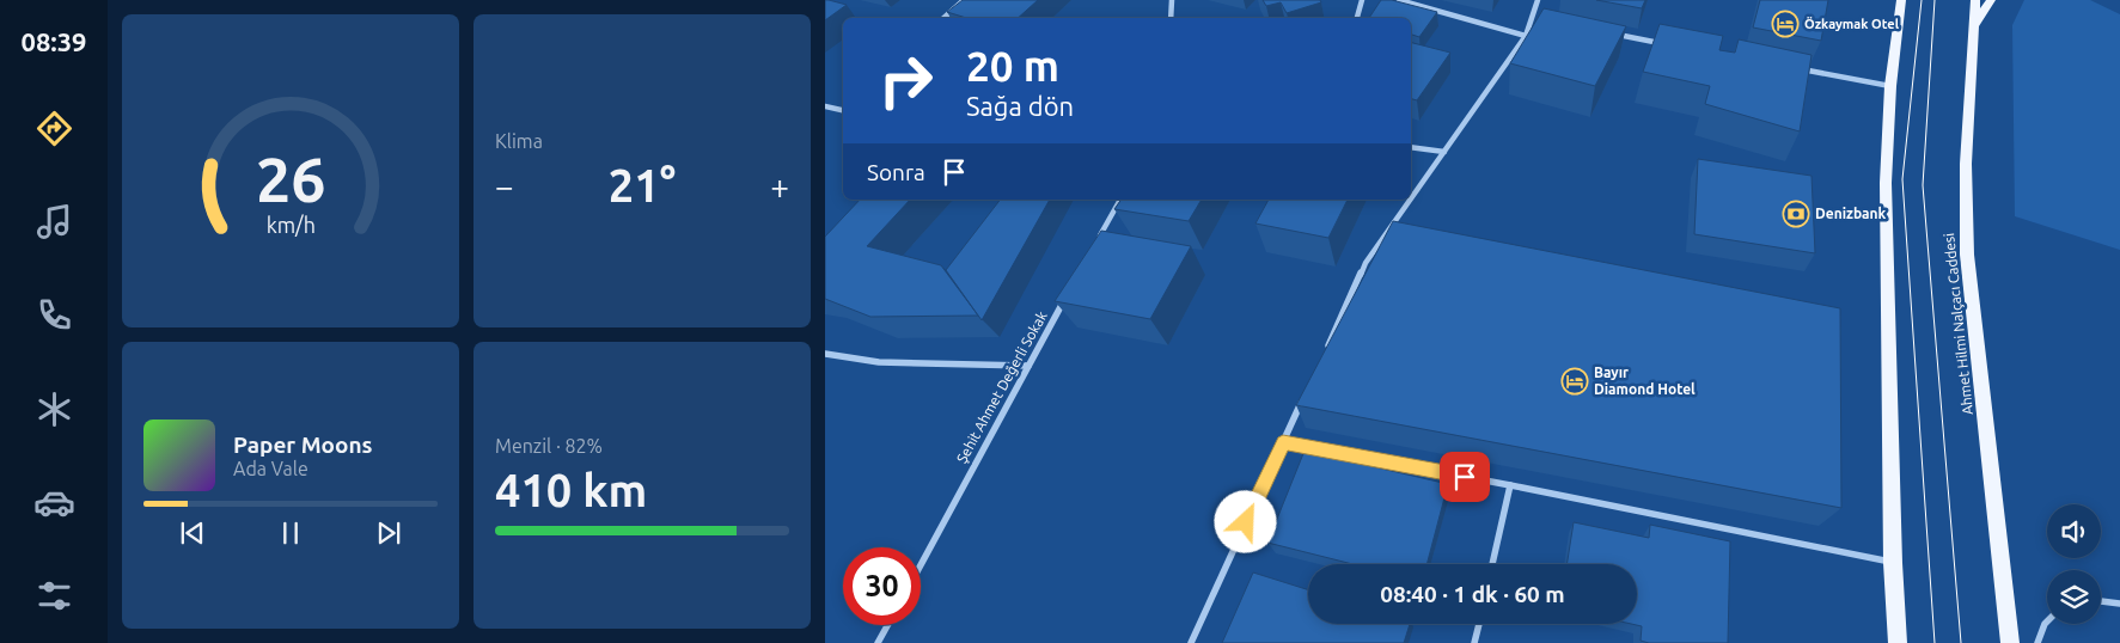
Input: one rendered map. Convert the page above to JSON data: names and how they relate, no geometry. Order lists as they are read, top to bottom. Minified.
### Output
{"streets":{"main road":["Ahmet Hilmi Nalçacı Caddesi"],"street":["Şehit Ahmet Değerli Sokak"]},"places":{"hotel":["Özkaymak Otel","Bayır Diamond Hotel"],"bank":["Denizbank"]},"page":{"tabs":"08:39","tile":["Klima",["Menzil · 82%","410 km"]],"turn":["20 m","Sağa dön"],"then":"Sonra","heat":["−","21°","+"],"song":["Paper Moons","Ada Vale"],"limit":"30","trip":"08:40 · 1 dk · 60 m","gauge":["26","km/h"]}}
